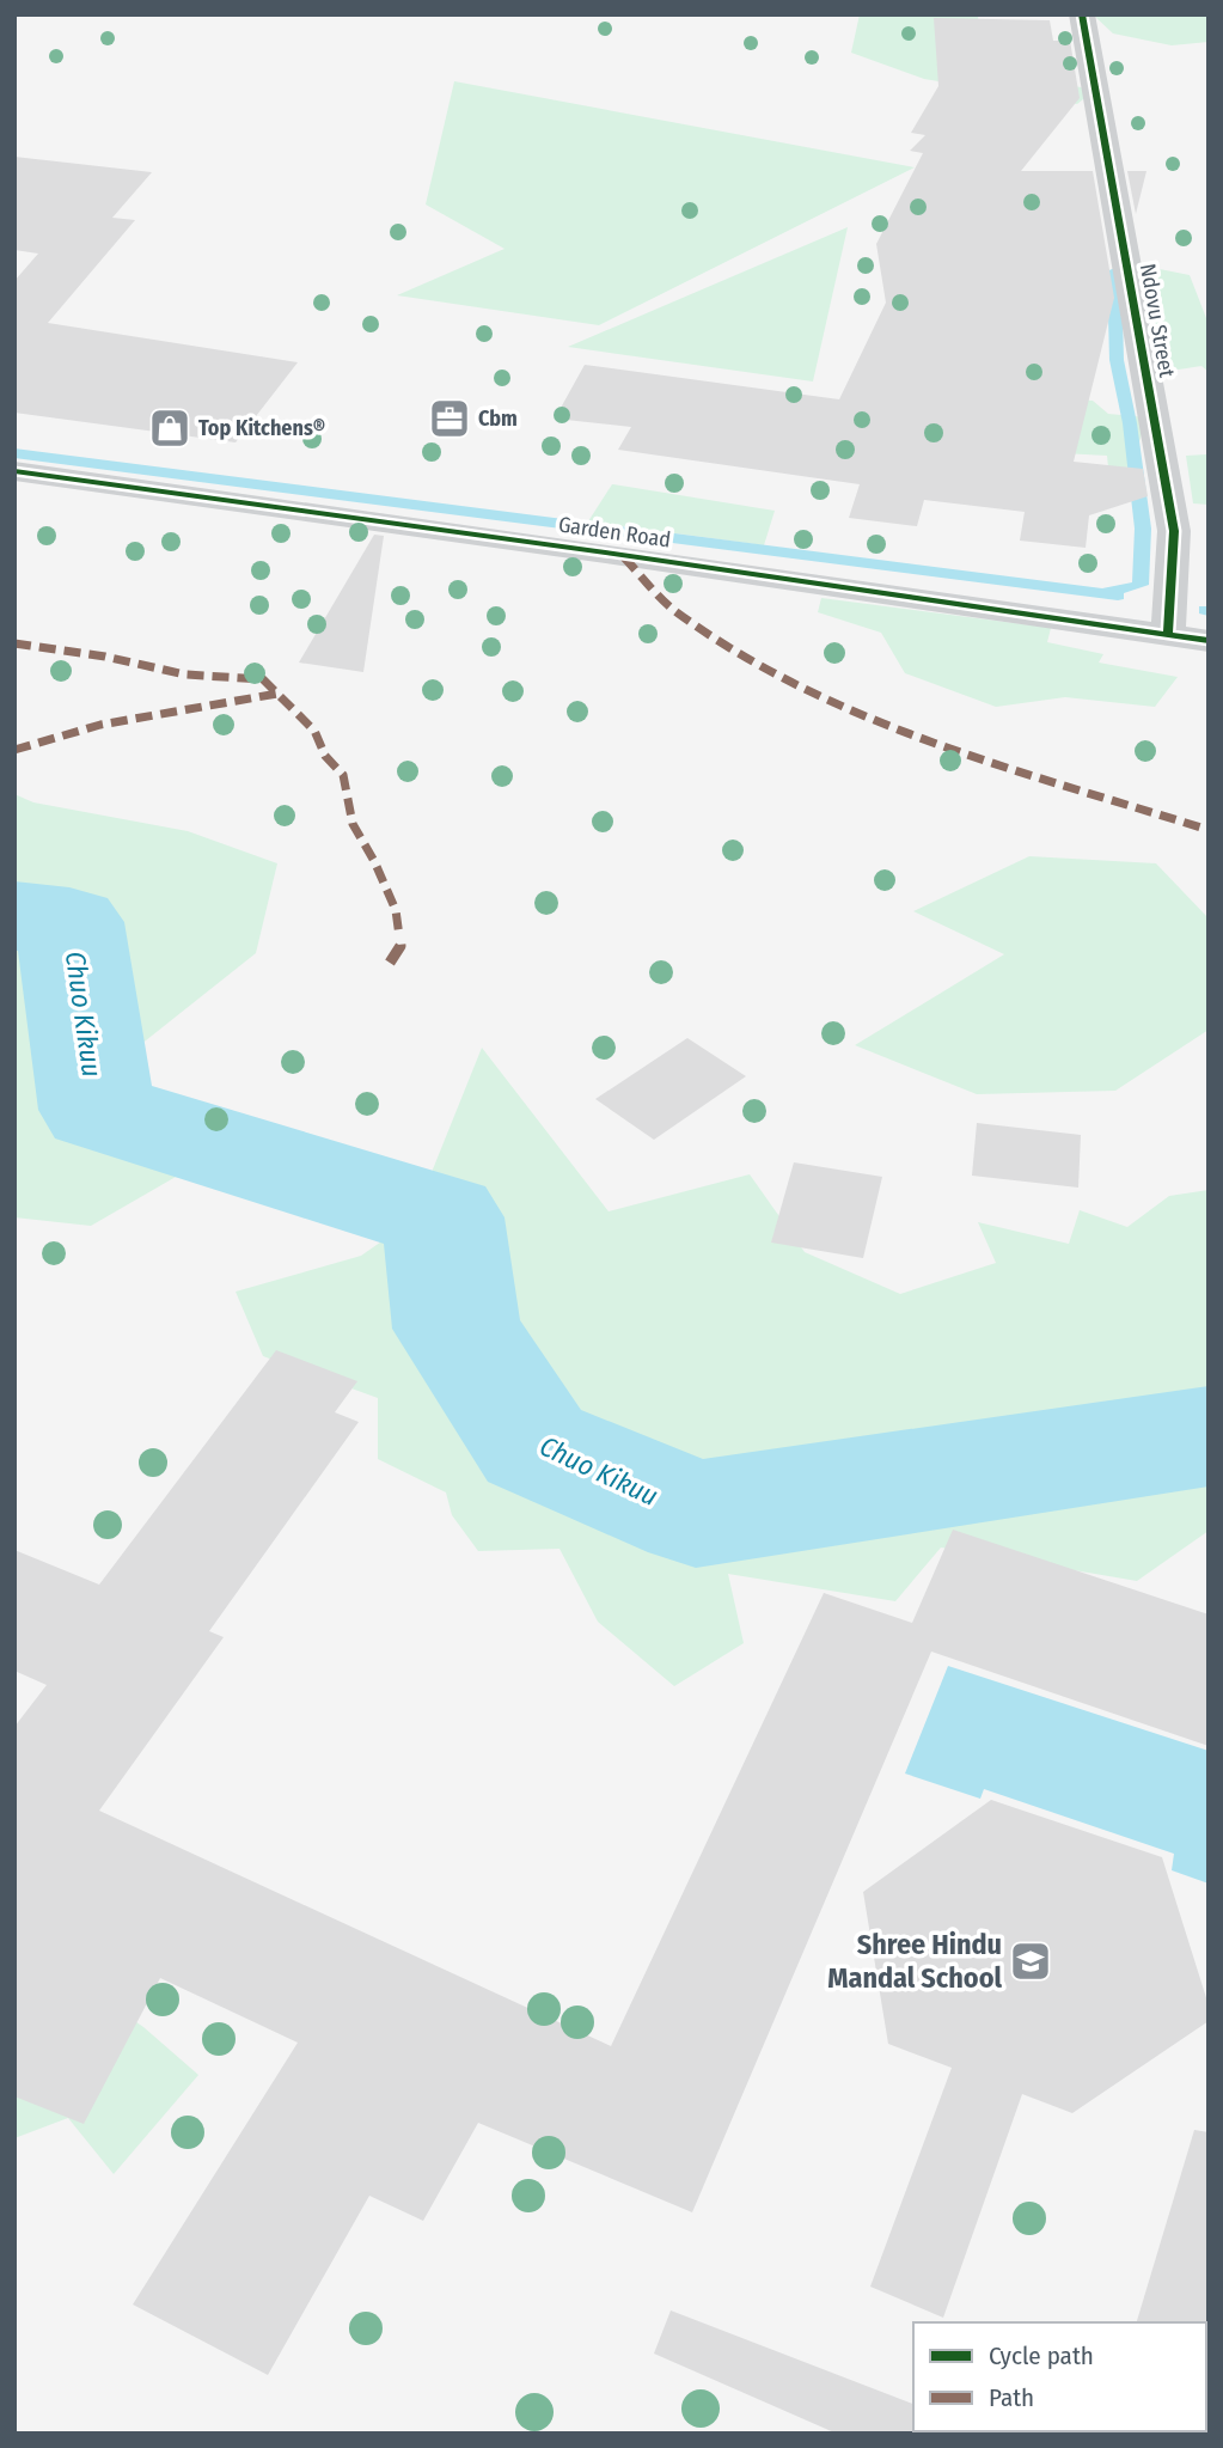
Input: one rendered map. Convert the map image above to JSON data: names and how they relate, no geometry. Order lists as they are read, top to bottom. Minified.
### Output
{"streets":{"street":["Ndovu Street","Garden Road"]},"crossings":[["Ndovu Street","Garden Road"]],"water":["Chuo Kikuu"],"places":{"office":["Cbm"],"shop":["Top Kitchens®"],"school or university":["Shree Hindu Mandal School"]},"legend":["Cycle path","Path"]}
